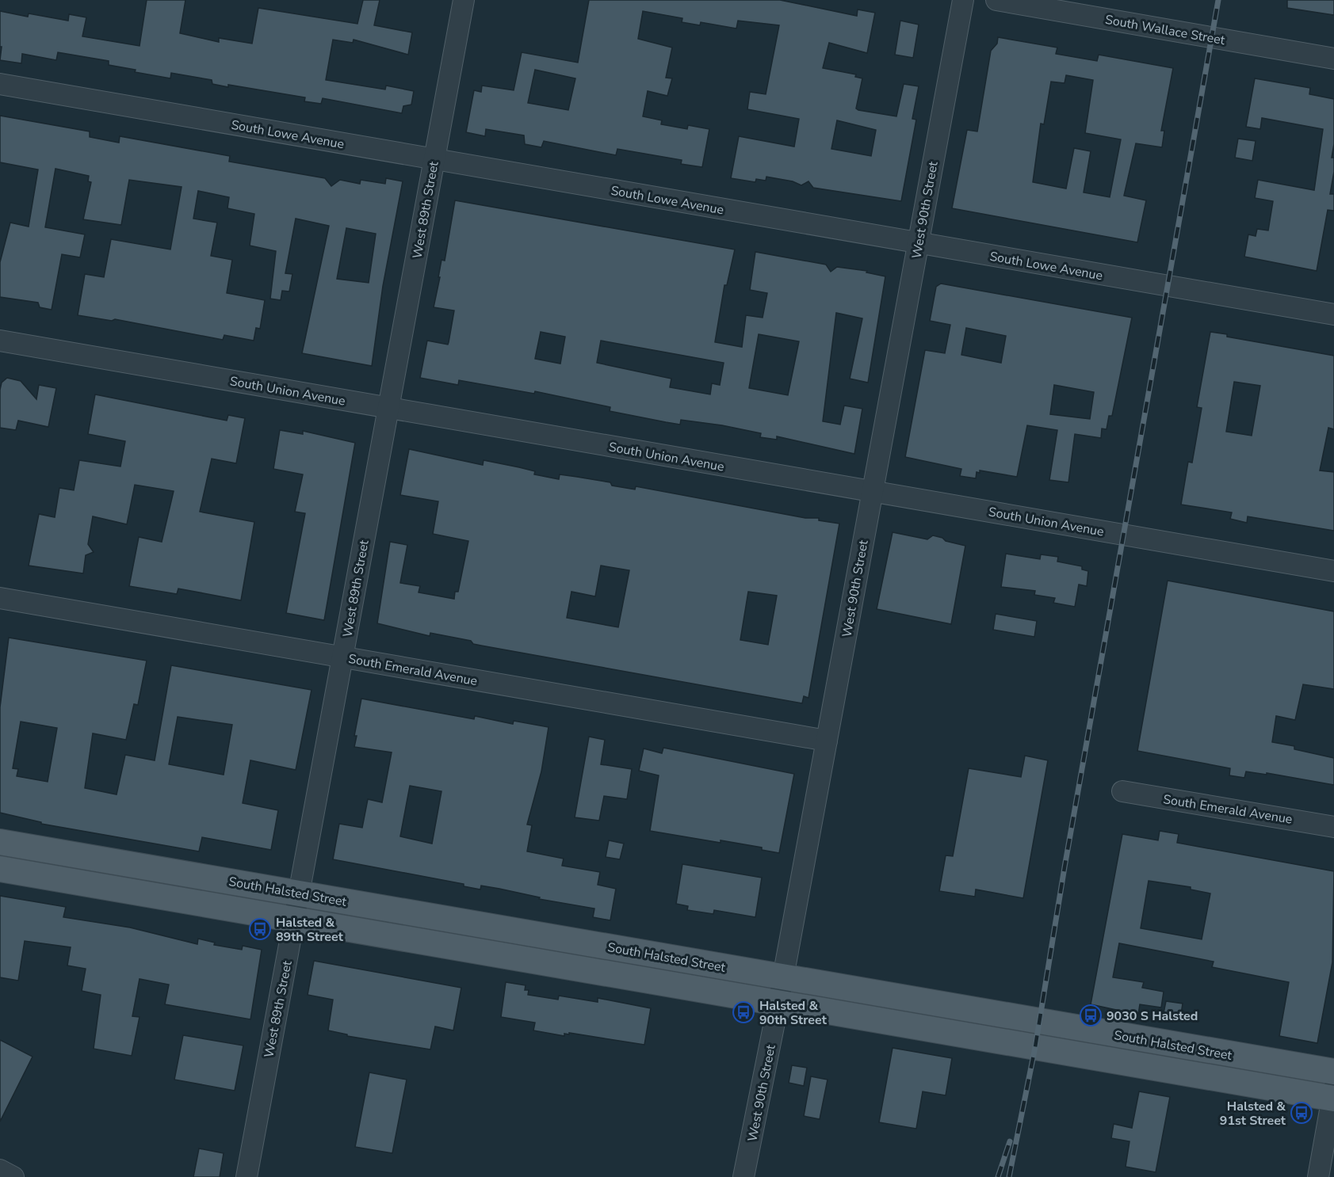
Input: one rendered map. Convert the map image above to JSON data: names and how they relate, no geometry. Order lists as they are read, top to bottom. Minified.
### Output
{"streets":{"main road":["South Halsted Street"],"street":["South Wallace Street","South Lowe Avenue","West 89th Street","West 90th Street","South Union Avenue","South Emerald Avenue"]},"crossings":[["South Lowe Avenue","West 89th Street"],["South Lowe Avenue","West 90th Street"],["West 89th Street","South Union Avenue"],["West 89th Street","South Emerald Avenue"],["West 89th Street","South Halsted Street"],["West 90th Street","South Union Avenue"],["West 90th Street","South Emerald Avenue"],["West 90th Street","South Halsted Street"]],"places":{"bus stop":["Halsted & 89th Street","Halsted & 90th Street","9030 S Halsted","Halsted & 91st Street"]}}
